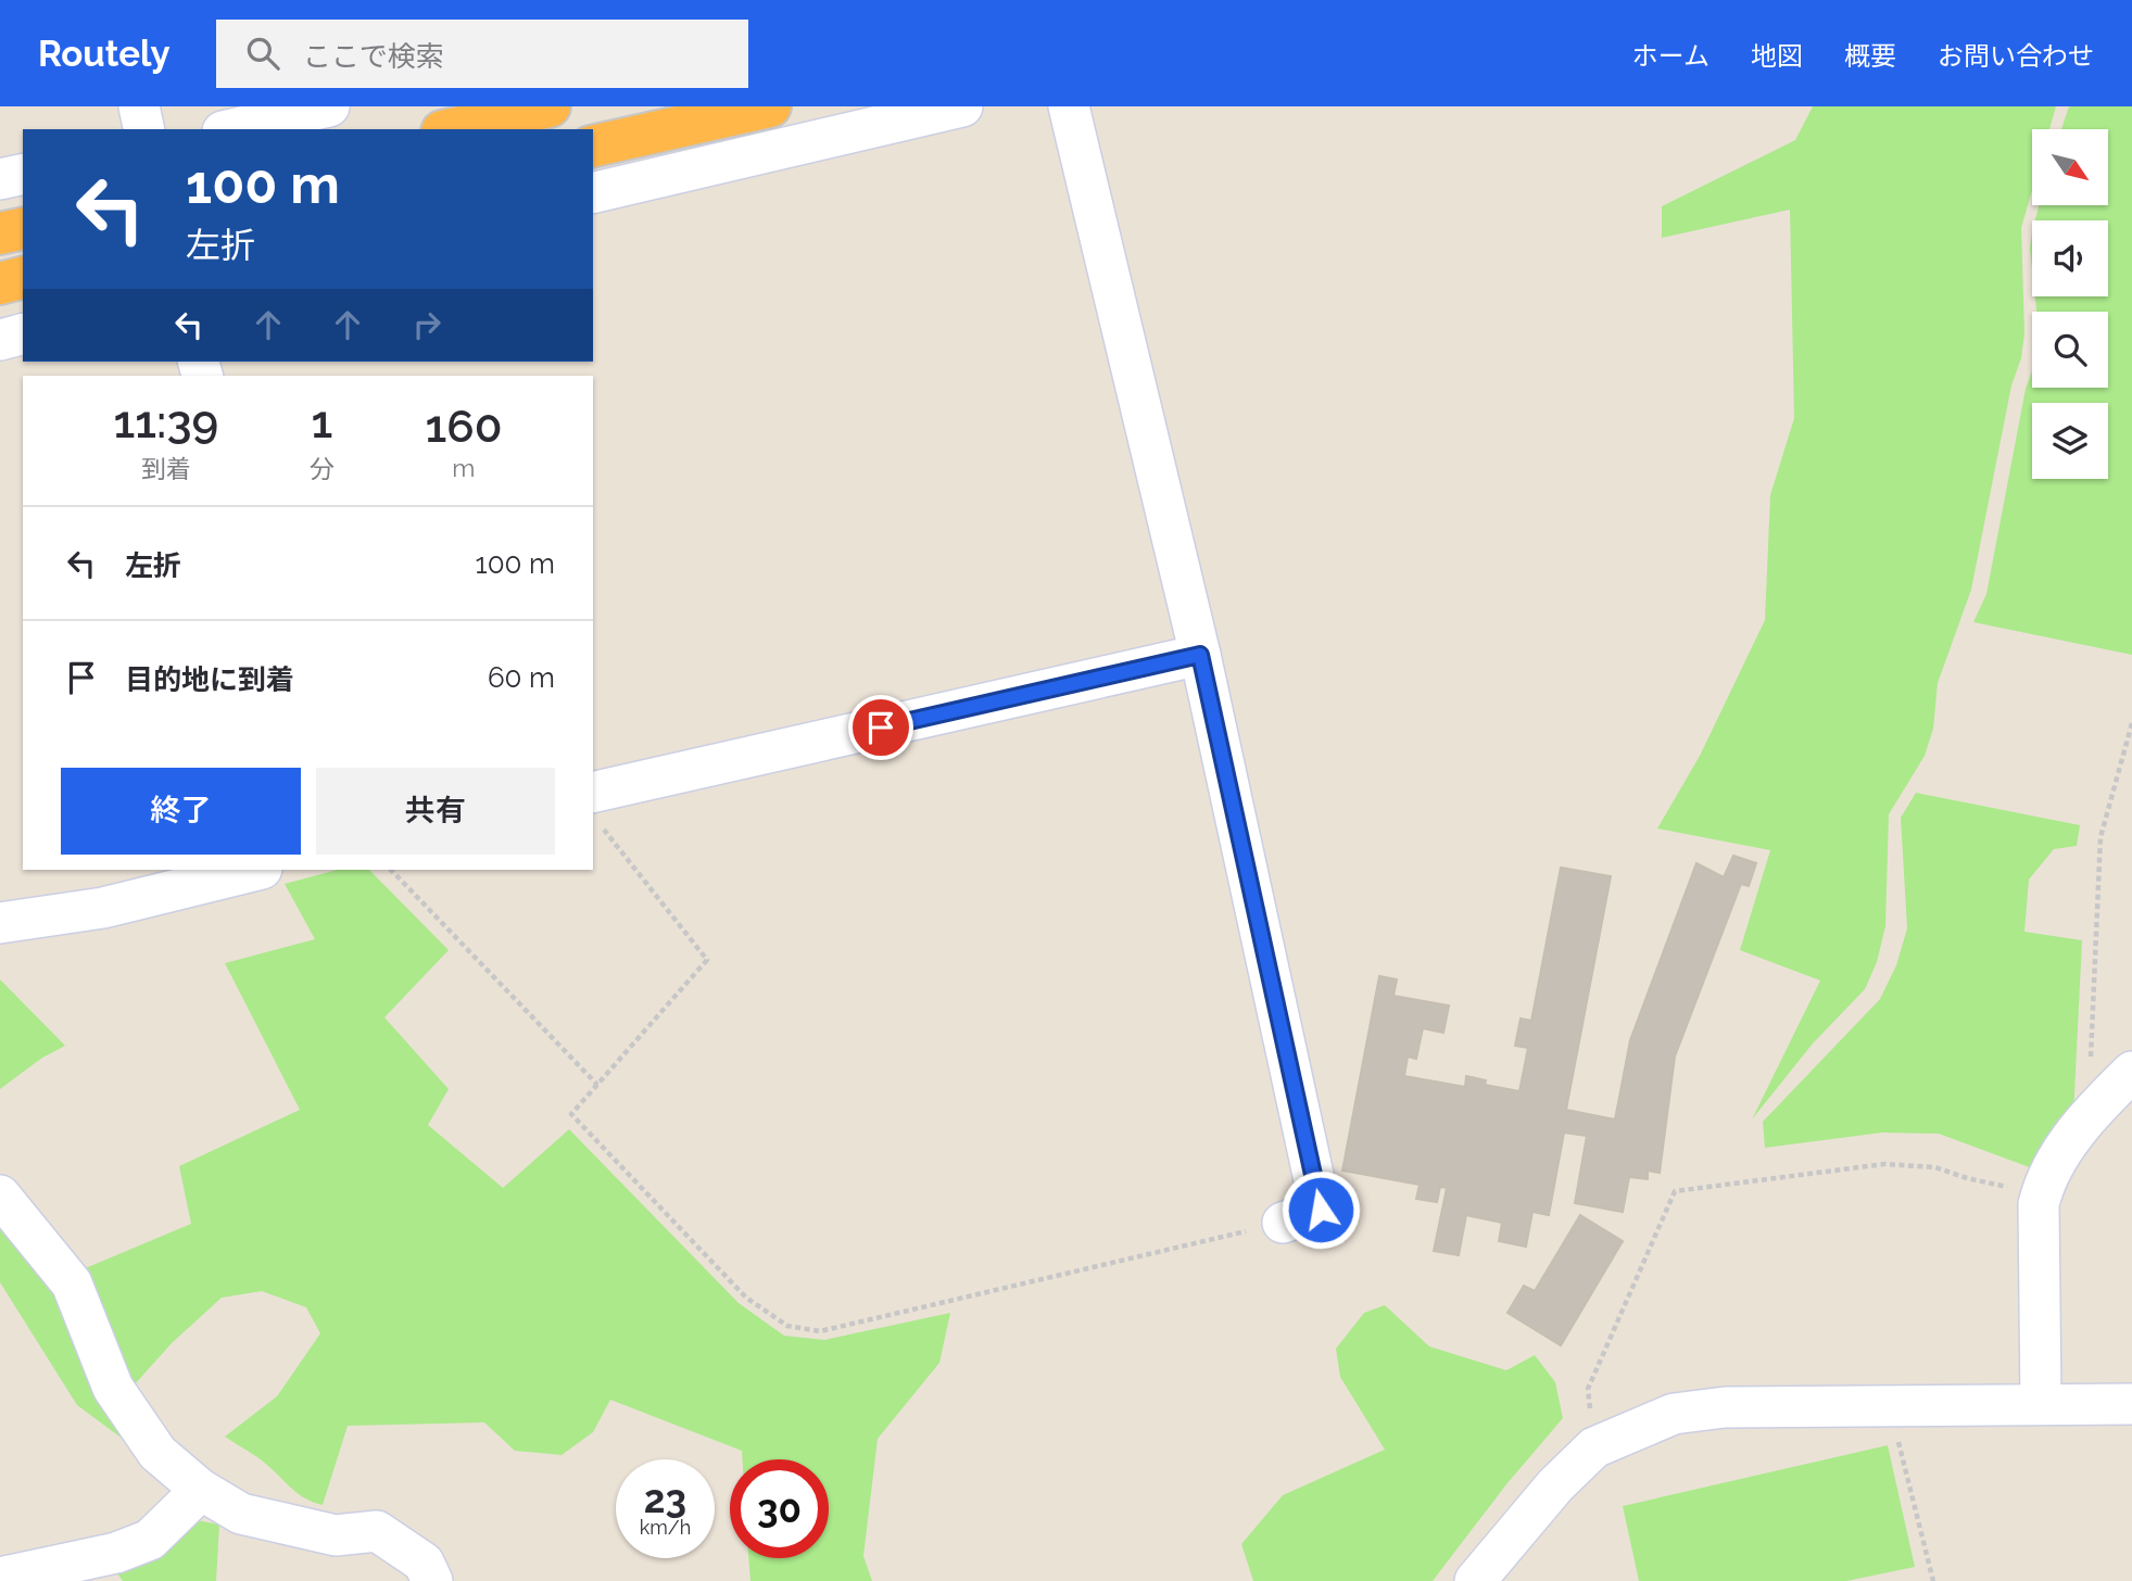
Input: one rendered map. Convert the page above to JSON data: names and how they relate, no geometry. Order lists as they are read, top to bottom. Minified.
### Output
{"north":"bottom right","page":{"header":"Routely","search":"ここで検索","nav":["ホーム","地図","概要","お問い合わせ"],"turn":["100 m","左折"],"eta":["11:39","到着","1","分","160","m"],"list":[{"name":"左折","value":"100 m"},{"name":"目的地に到着","value":"60 m"}],"buttons":["終了","共有"],"speed":"23 km/h","limit":"30"}}
